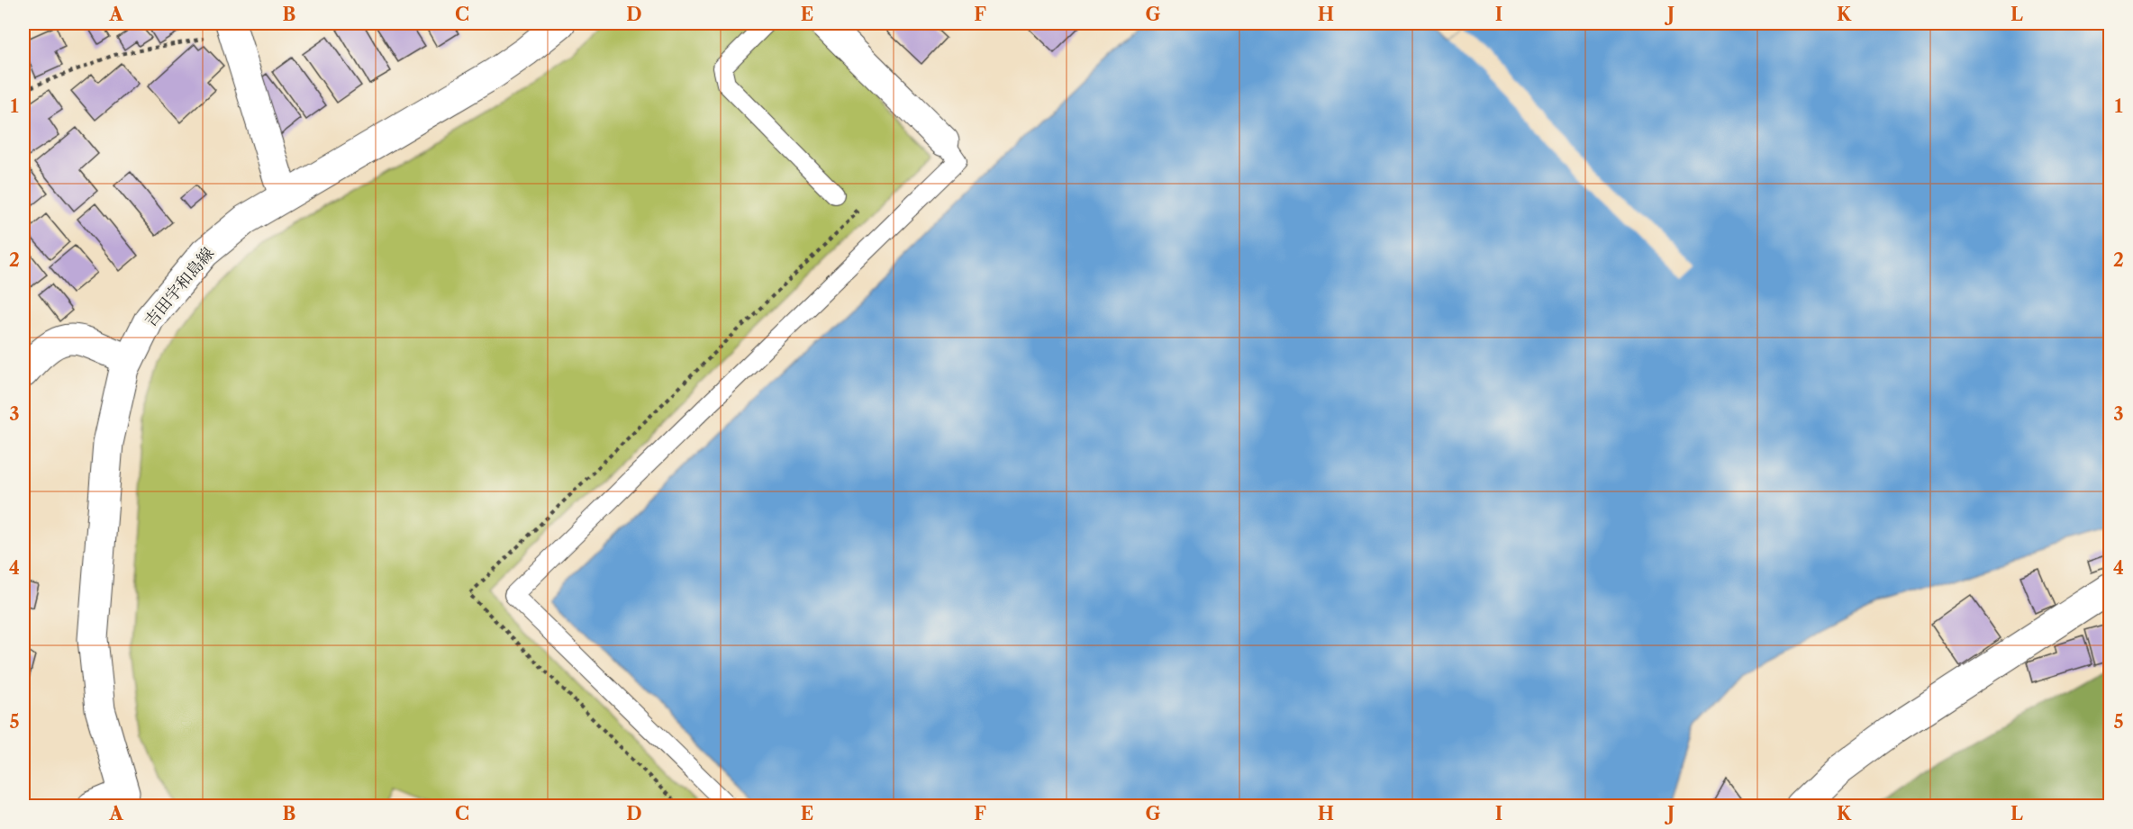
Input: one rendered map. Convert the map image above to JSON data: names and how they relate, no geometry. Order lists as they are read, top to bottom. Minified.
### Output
{"streets":{"main road":["吉田宇和島線"]},"grid":{"columns":["A","B","C","D","E","F","G","H","I","J","K","L"],"rows":["1","2","3","4","5"]}}
